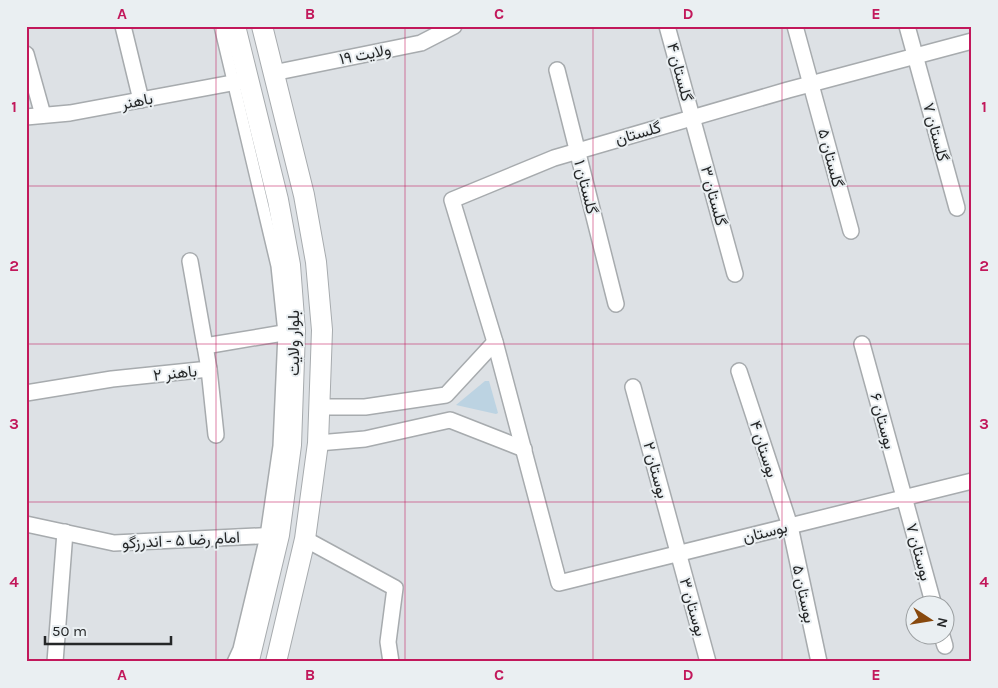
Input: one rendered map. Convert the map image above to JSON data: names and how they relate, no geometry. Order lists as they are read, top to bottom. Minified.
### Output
{"streets":{"main road":["بلوار ولایت"],"street":["ولایت ۱۹","گلستان ۴","باهنر","گلستان ۷","گلستان","گلستان ۵","گلستان ۱","گلستان ۳","باهنر ۲","بوستان ۶","بوستان ۴","بوستان ۲","بوستان","امام رضا ۵ - اندرزگو","بوستان ۷","بوستان ۵","بوستان ۳"]},"crossings":[["ولایت ۱۹","بلوار ولایت"],["گلستان ۴","گلستان"],["گلستان ۴","گلستان ۳"],["باهنر","بلوار ولایت"],["گلستان ۷","گلستان"],["گلستان","گلستان ۵"],["گلستان","گلستان ۱"],["گلستان","گلستان ۳"],["بلوار ولایت","باهنر ۲"],["بلوار ولایت","امام رضا ۵ - اندرزگو"],["بوستان ۶","بوستان"],["بوستان ۶","بوستان ۷"],["بوستان ۴","بوستان"],["بوستان ۴","بوستان ۵"],["بوستان ۲","بوستان"],["بوستان ۲","بوستان ۳"],["بوستان","بوستان ۷"],["بوستان","بوستان ۵"],["بوستان","بوستان ۳"]],"scale_bar":"50 m","north":"right","grid":{"columns":["A","B","C","D","E"],"rows":["1","2","3","4"]}}
